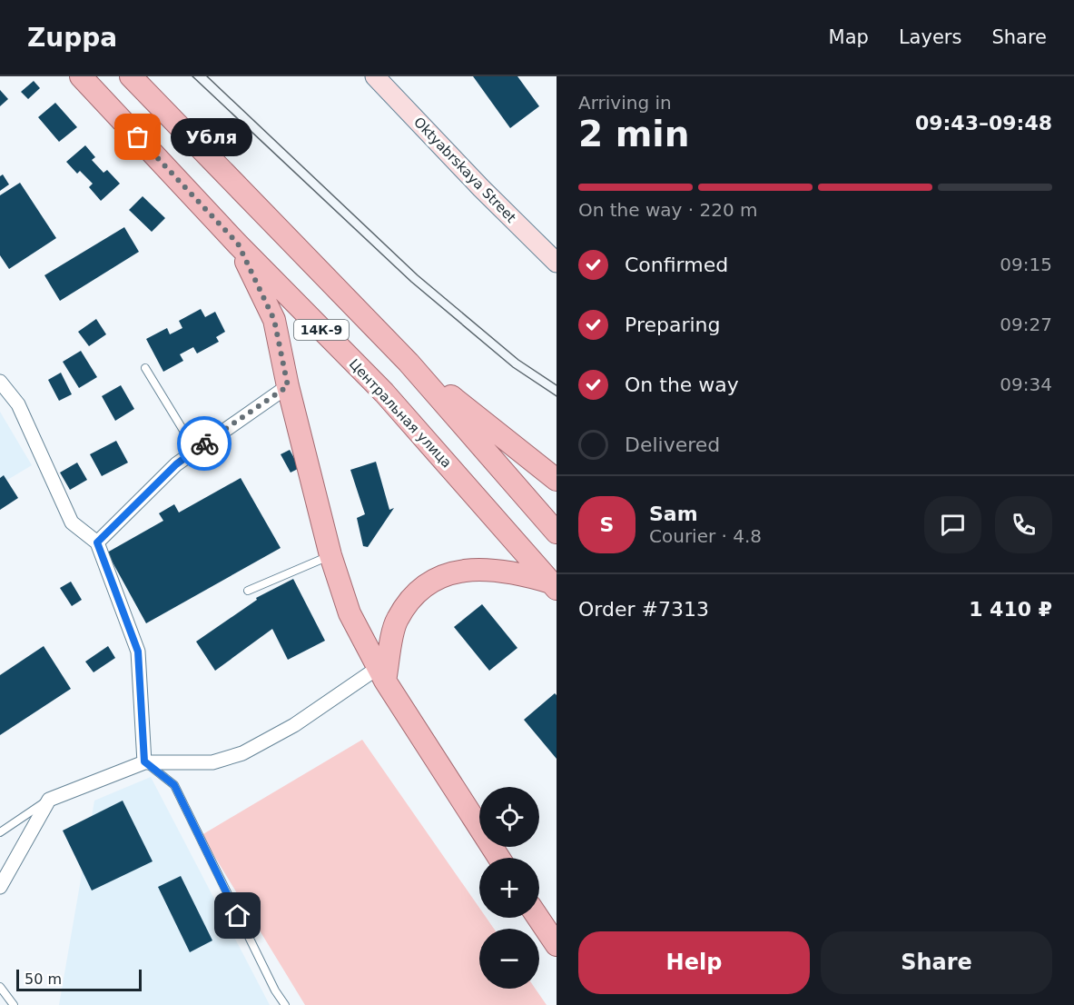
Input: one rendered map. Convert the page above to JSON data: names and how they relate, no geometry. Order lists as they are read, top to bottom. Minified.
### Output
{"streets":{"main road":["14К-9","Центральная улица"],"street":["Oktyabrskaya Street"]},"places":["Убля"],"scale_bar":"50 m","page":{"header":"Zuppa","nav":["Map","Layers","Share"],"heading":["2 min","Arriving in","09:43–09:48"],"panel":["Sam","Courier · 4.8","Order #7313","1 410 ₽"],"bubble":"Убля","bar":"On the way · 220 m","list":[["Confirmed","09:15"],["Preparing","09:27"],["On the way","09:34"],"Delivered"],"round":"S","map_buttons":["+","−"],"buttons":["Help","Share"],"scale":"50 m"}}
